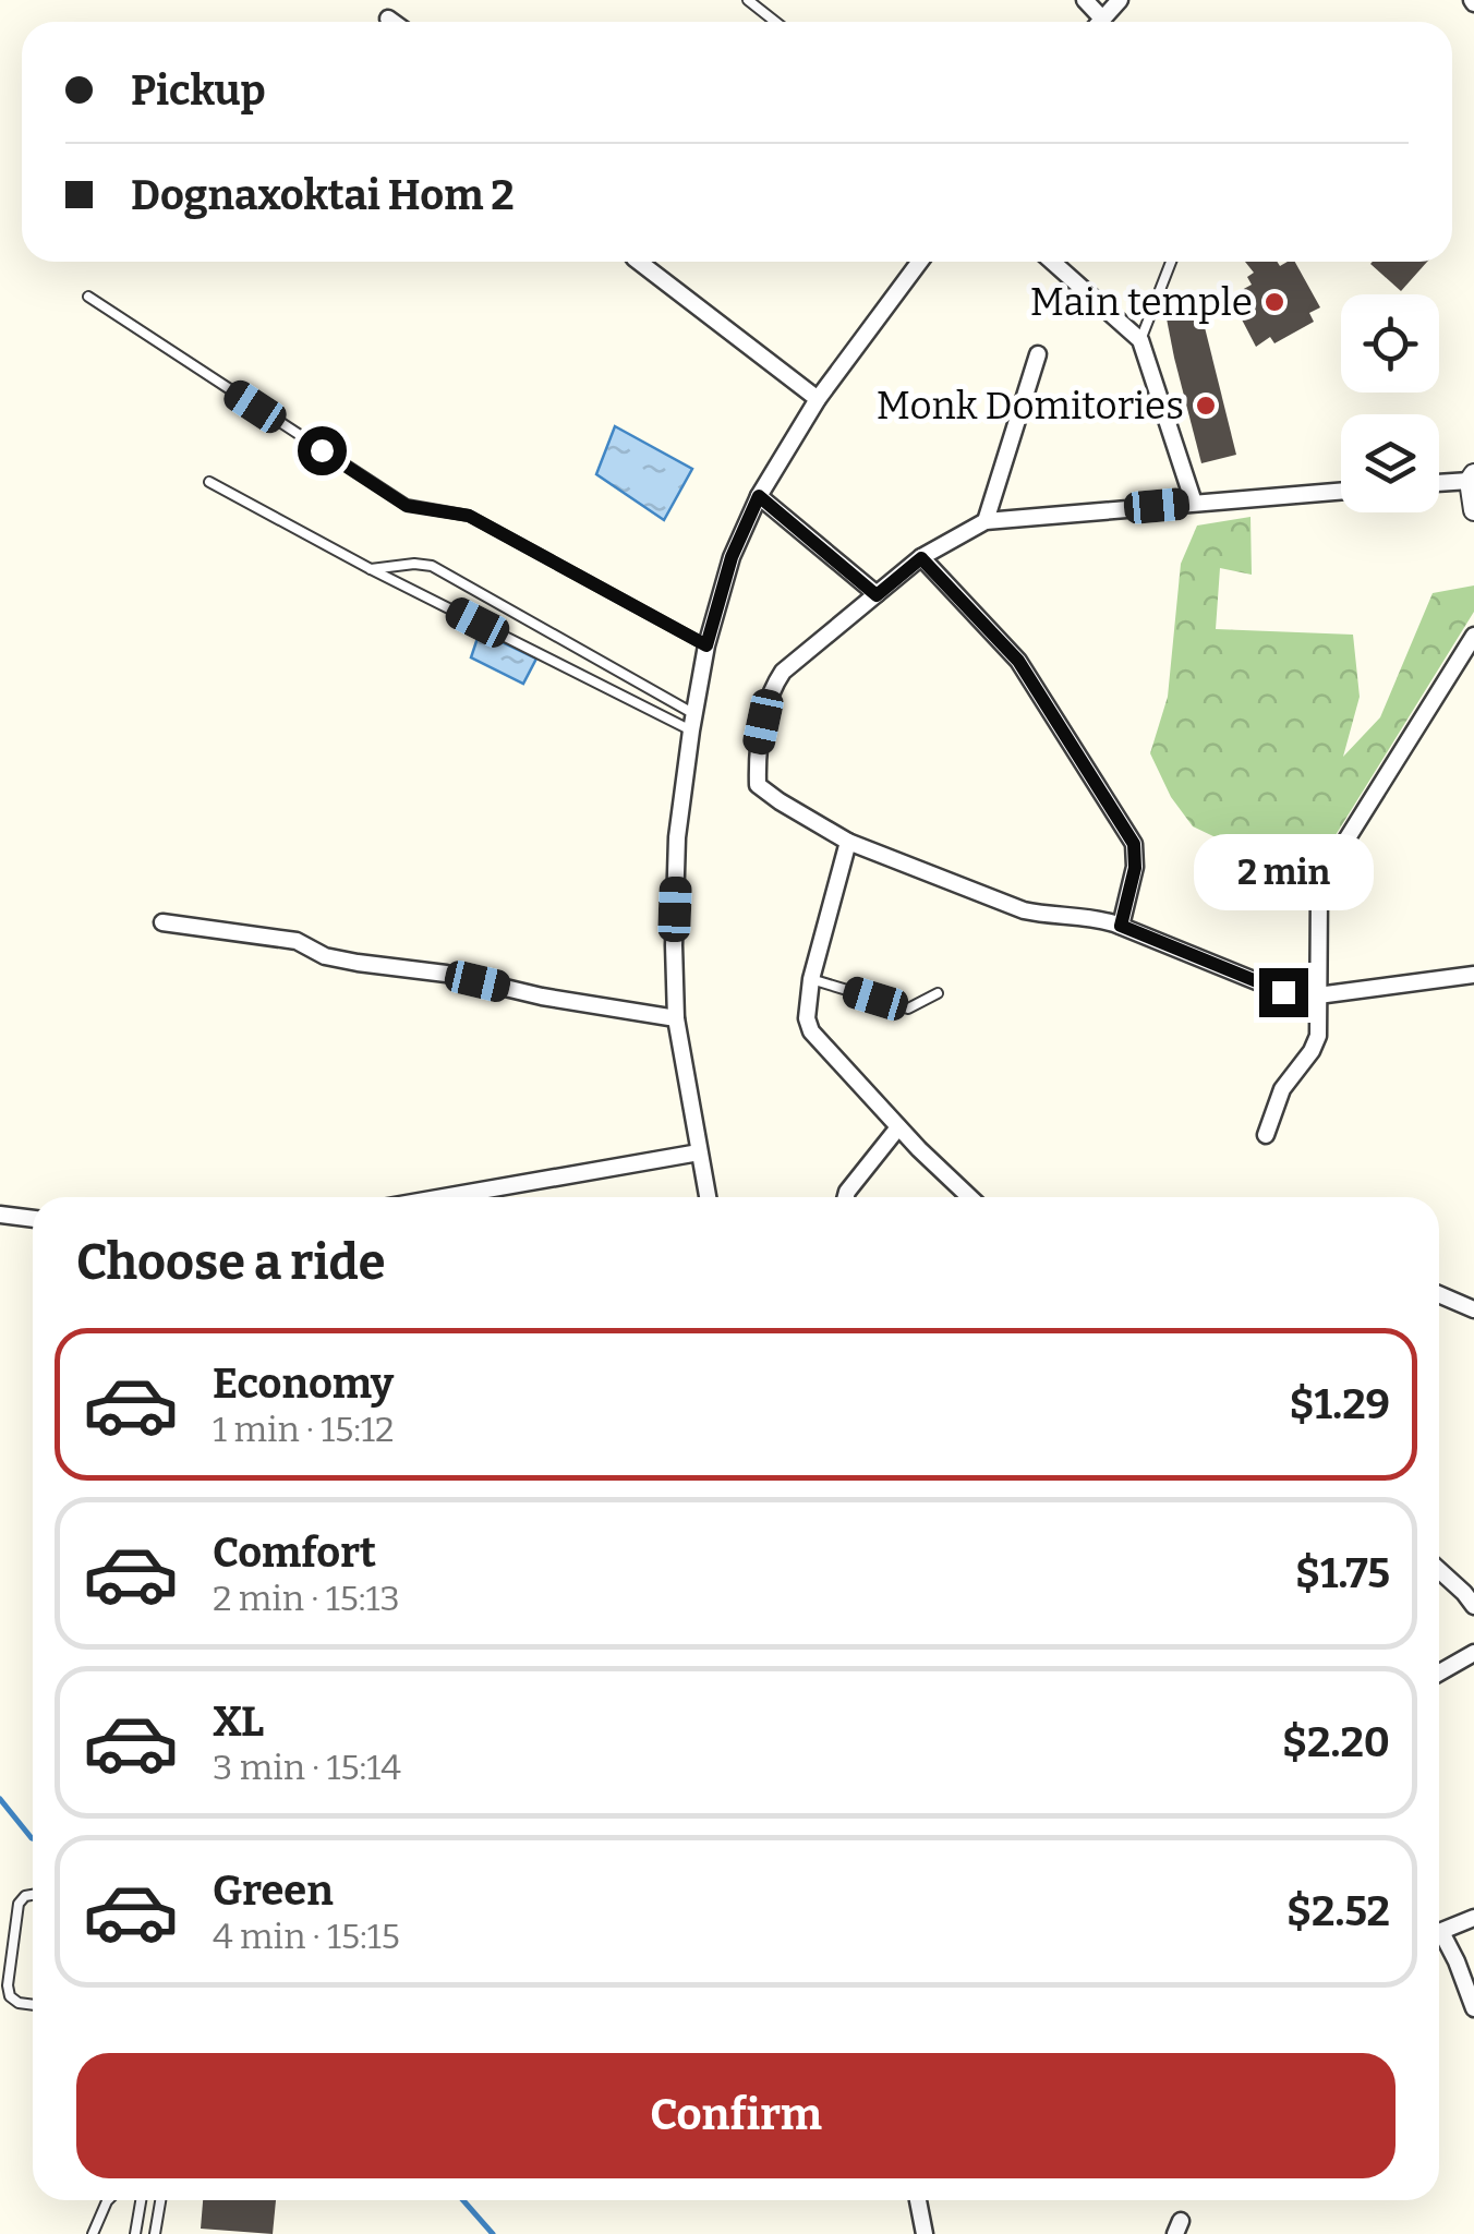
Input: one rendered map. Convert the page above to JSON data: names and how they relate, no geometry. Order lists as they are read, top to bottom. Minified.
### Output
{"places":["Main temple","Monk Domitories"],"page":{"banner":["Pickup","Dognaxoktai Hom 2"],"bubble":"2 min","heading":"Choose a ride","list":[{"name":"Economy","note":"1 min · 15:12","value":"$1.29"},{"name":"Comfort","note":"2 min · 15:13","value":"$1.75"},{"name":"XL","note":"3 min · 15:14","value":"$2.20"},{"name":"Green","note":"4 min · 15:15","value":"$2.52"}],"buttons":"Confirm"}}
